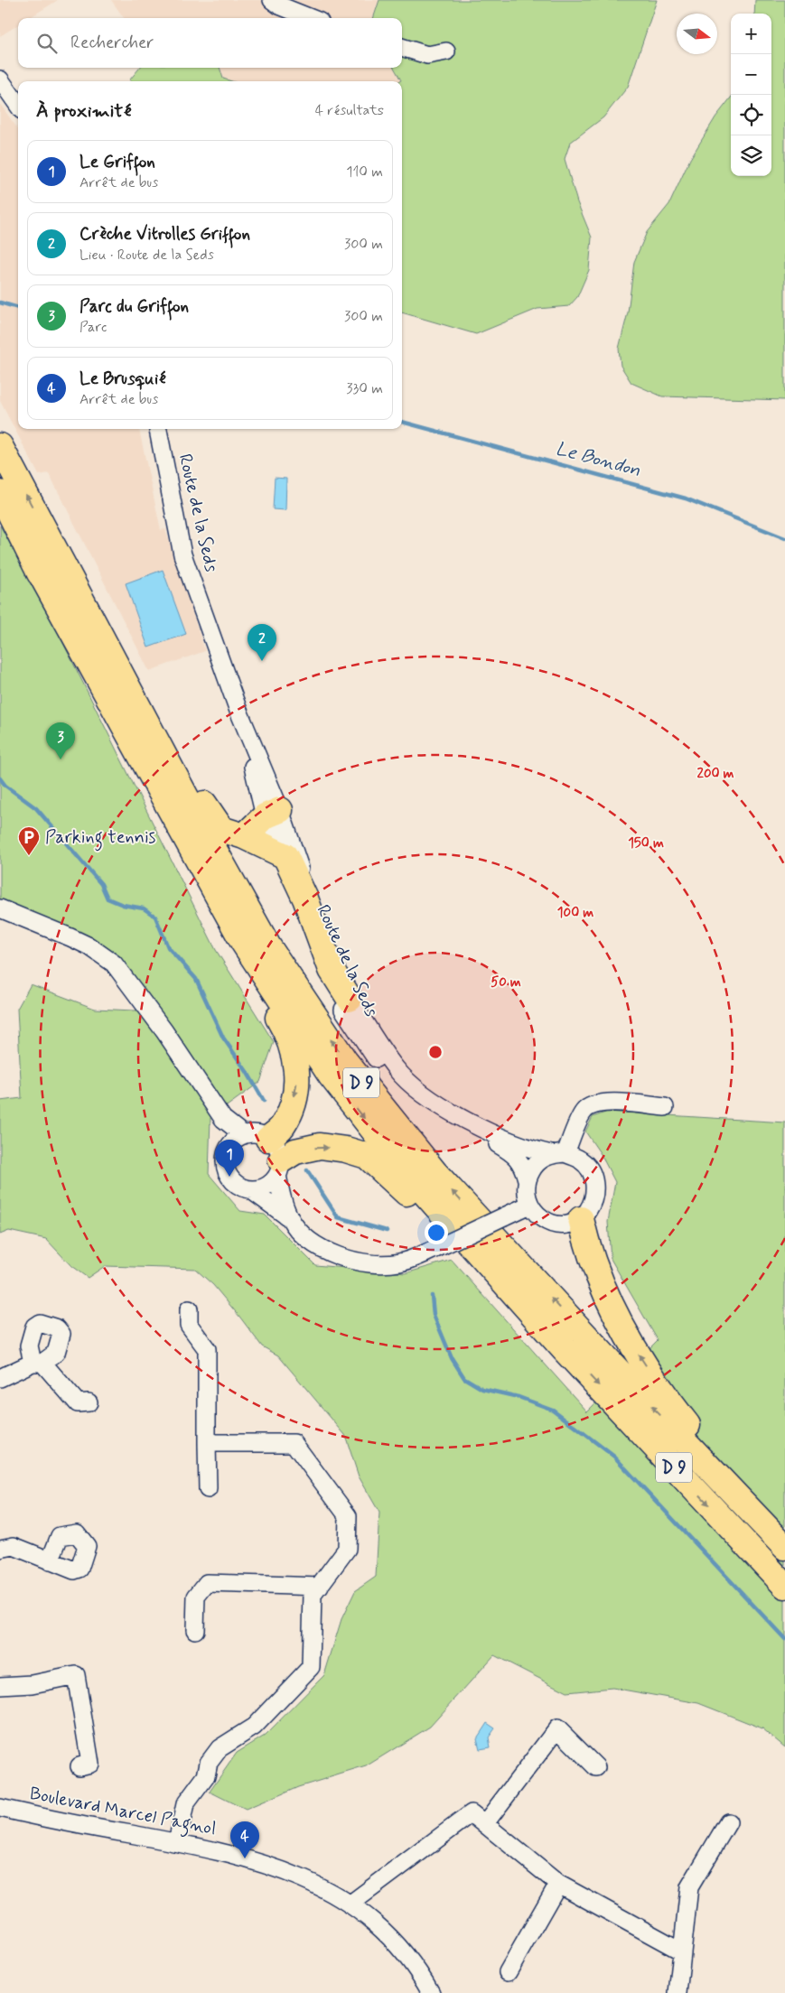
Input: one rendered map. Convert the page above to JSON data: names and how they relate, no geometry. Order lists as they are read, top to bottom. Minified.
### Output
{"streets":{"highway":["D 9"],"street":["Route de la Seds","Boulevard Marcel Pagnol"]},"water":["Le Bondon"],"places":{"parking":["Parking tennis"]},"north":"right","page":{"map_buttons":["+","−"],"search":"Rechercher","heading":["À proximité","4 résultats"],"list":[{"mark":"1","name":"Le Griffon","note":"Arrêt de bus","value":"110 m"},{"mark":"2","name":"Crèche Vitrolles Griffon","note":"Lieu · Route de la Seds","value":"300 m"},{"mark":"3","name":"Parc du Griffon","note":"Parc","value":"300 m"},{"mark":"4","name":"Le Brusquié","note":"Arrêt de bus","value":"330 m"}],"pins":["2","3","1","4"]},"rings":["200 m","150 m","100 m","50 m"]}
